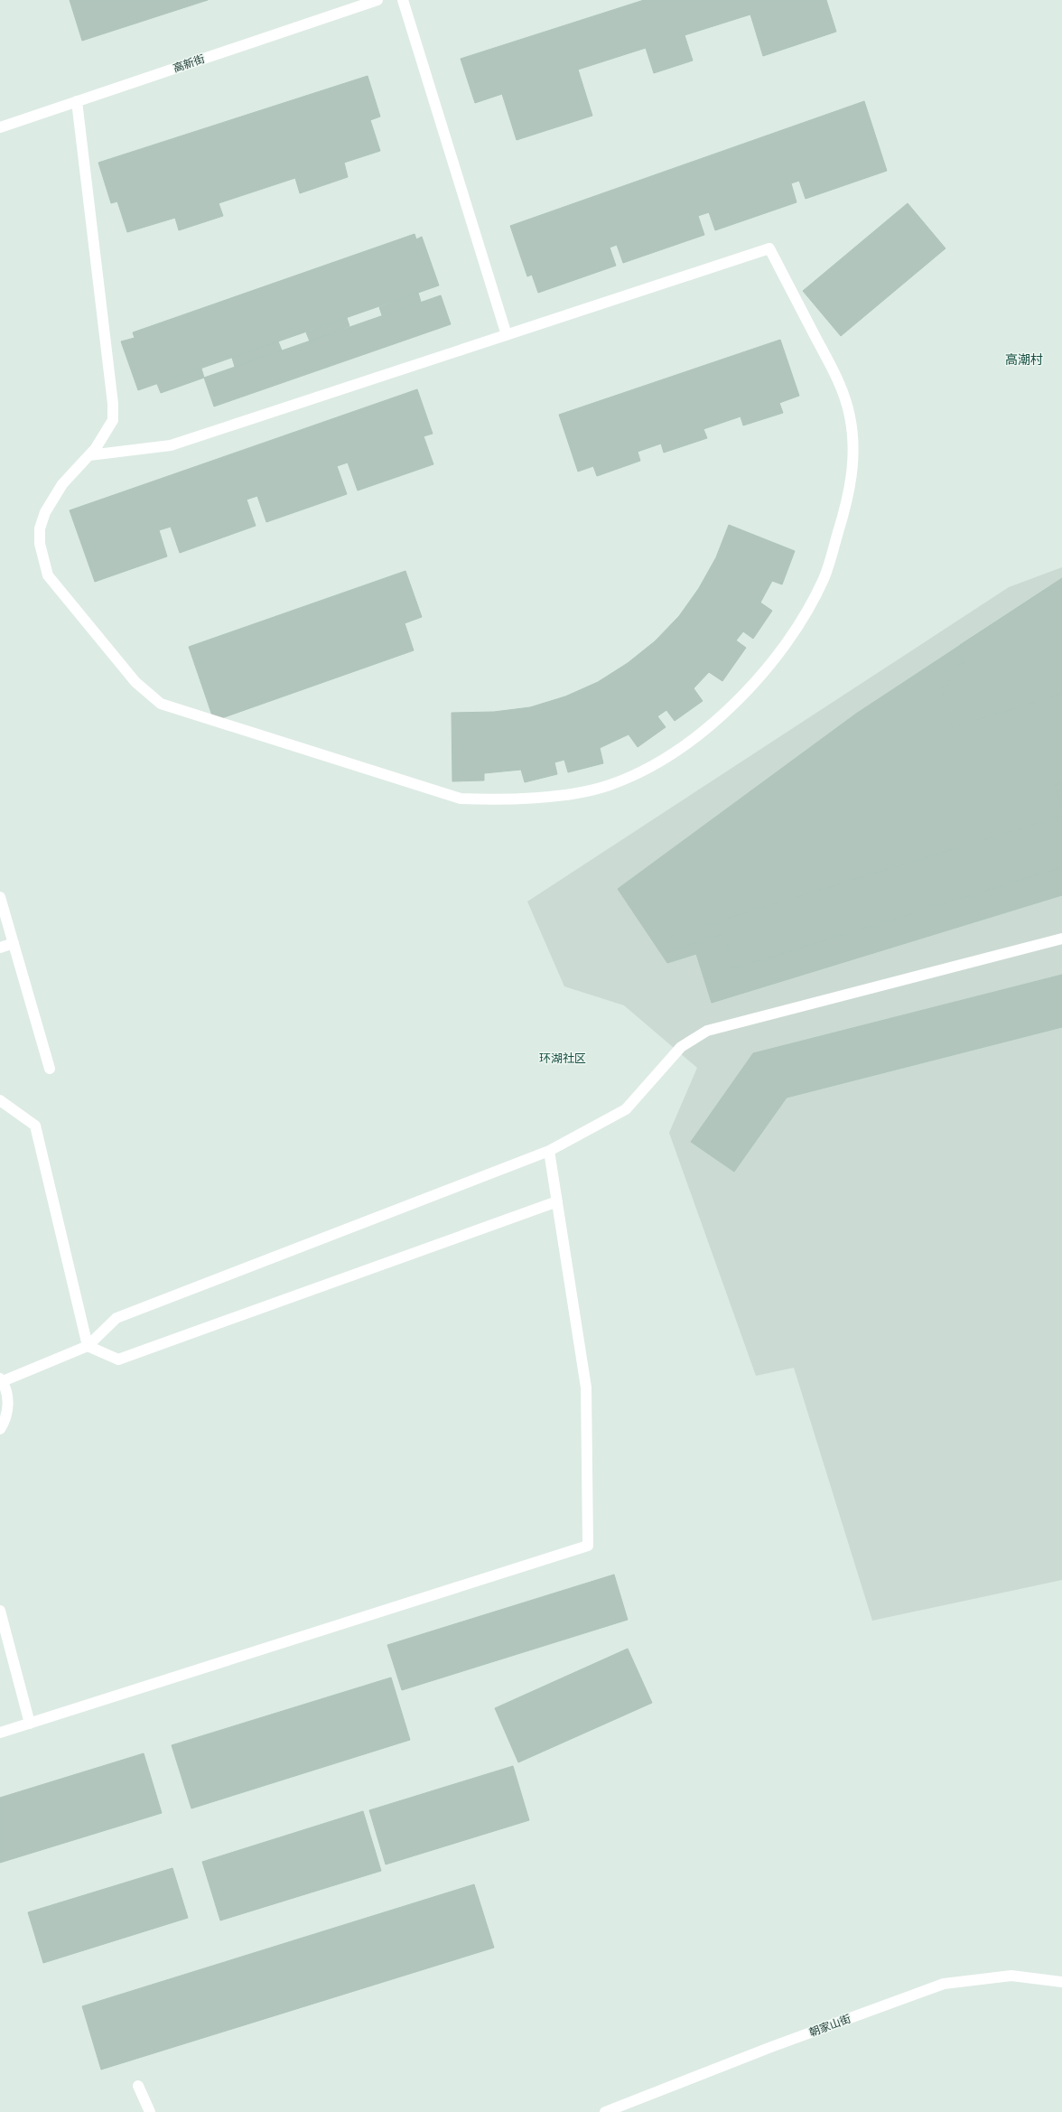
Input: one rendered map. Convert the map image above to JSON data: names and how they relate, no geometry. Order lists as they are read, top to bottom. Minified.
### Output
{"streets":{"street":["高新街","朝家山街"]},"districts":["高潮村","环湖社区"]}
